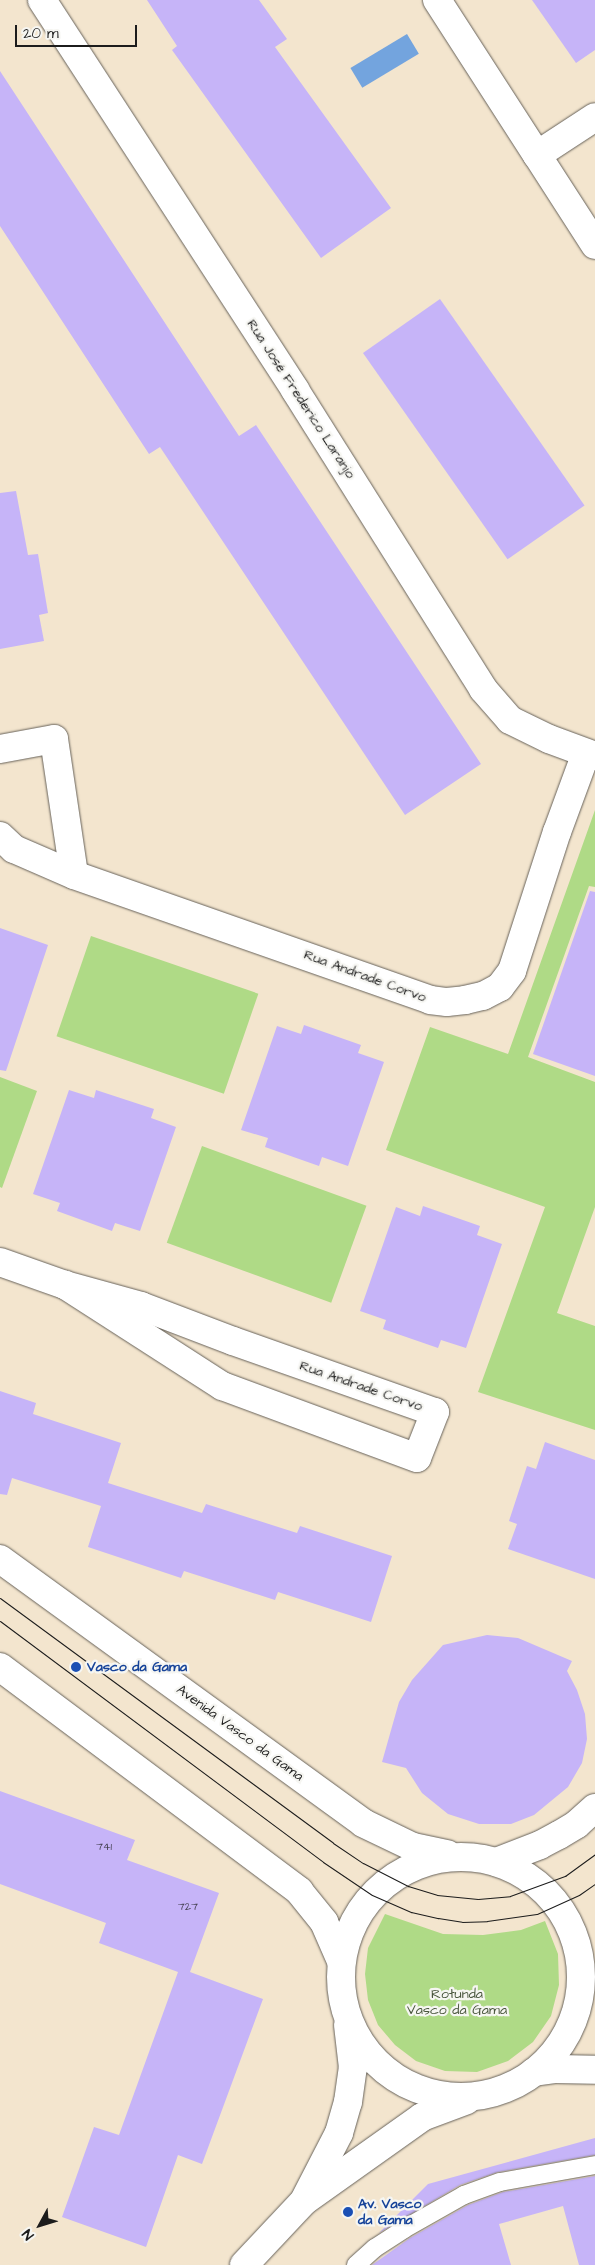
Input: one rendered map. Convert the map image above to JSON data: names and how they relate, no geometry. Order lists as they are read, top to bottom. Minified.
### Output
{"streets":{"street":["Rua José Frederico Laranjo","Rua Andrade Corvo","Avenida Vasco da Gama"]},"crossings":[["Rua José Frederico Laranjo","Rua Andrade Corvo"]],"parks":["Rotunda Vasco da Gama"],"places":["Vasco da Gama","Av. Vasco da Gama"],"house_numbers":["741","727"],"scale_bar":"20 m","north":"bottom left"}
